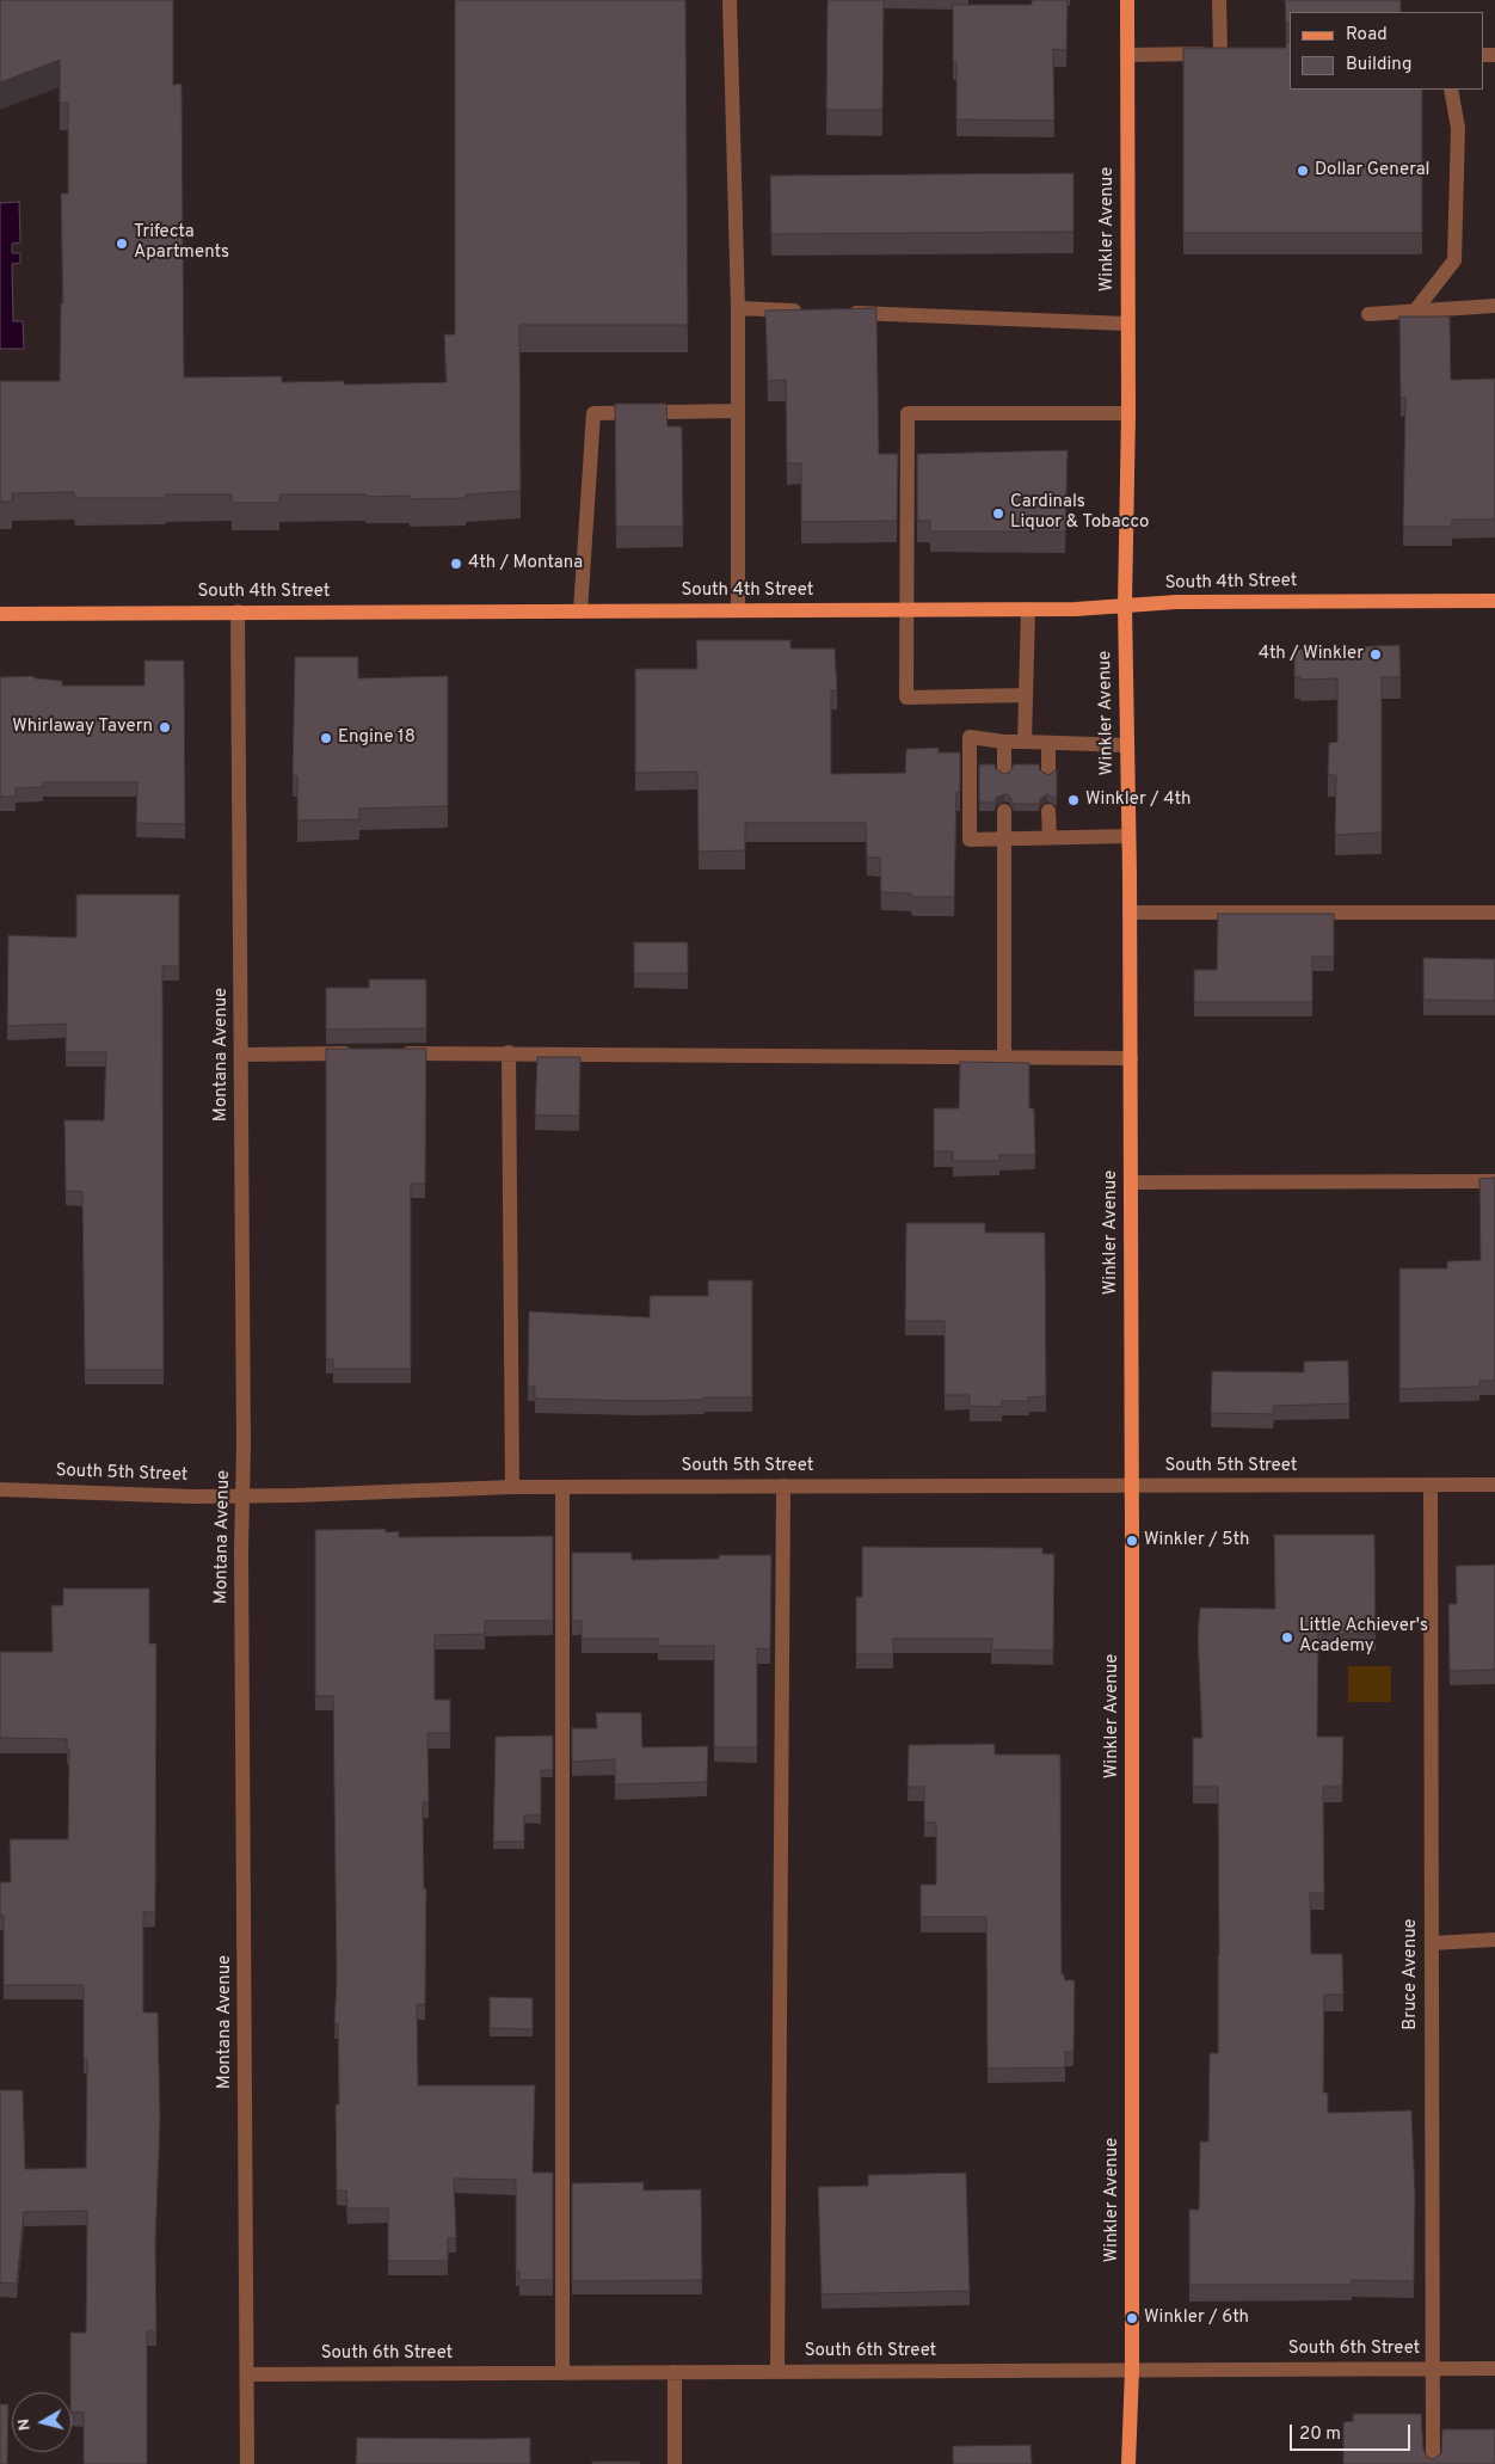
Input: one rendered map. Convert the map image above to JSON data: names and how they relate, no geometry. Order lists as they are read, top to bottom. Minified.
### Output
{"streets":{"main road":["Winkler Avenue","South 4th Street"],"street":["Montana Avenue","South 5th Street","Bruce Avenue","South 6th Street"]},"crossings":[["Winkler Avenue","South 4th Street"],["Winkler Avenue","South 5th Street"],["Winkler Avenue","South 6th Street"],["South 4th Street","Montana Avenue"],["Montana Avenue","South 5th Street"],["Montana Avenue","South 6th Street"],["South 5th Street","Bruce Avenue"],["Bruce Avenue","South 6th Street"]],"places":["Dollar General","Trifecta Apartments","Cardinals Liquor & Tobacco","4th / Montana","4th / Winkler","Whirlaway Tavern","Engine 18","Winkler / 4th","Winkler / 5th","Little Achiever's Academy","Winkler / 6th"],"legend":["Road","Building"],"scale_bar":"20 m","north":"left"}
